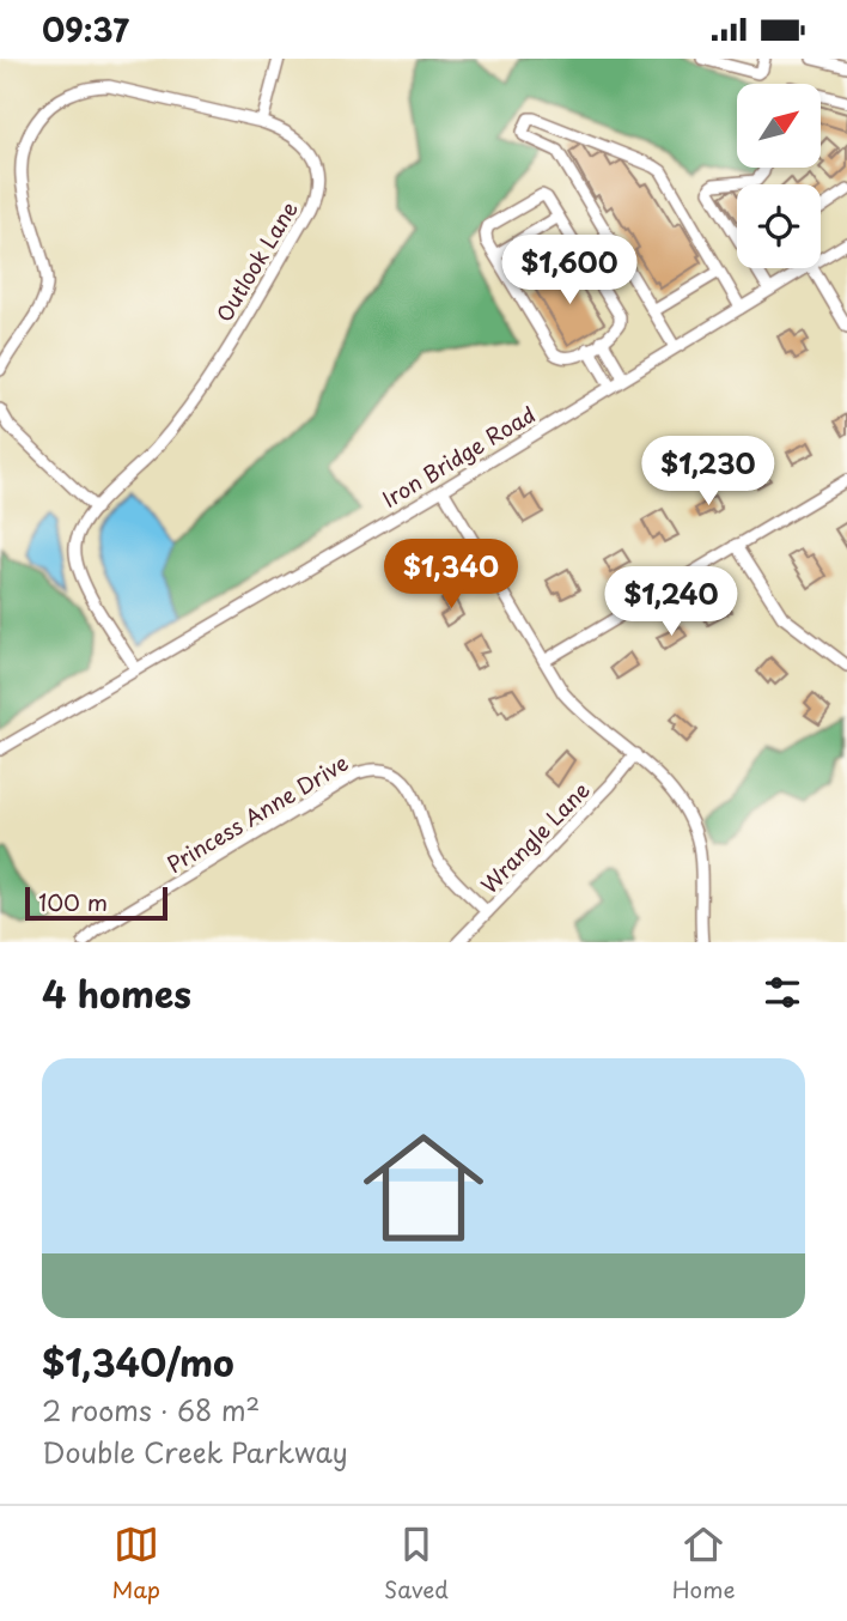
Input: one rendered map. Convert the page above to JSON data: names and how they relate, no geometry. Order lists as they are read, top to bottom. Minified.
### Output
{"streets":{"street":["Outlook Lane","Iron Bridge Road","Princess Anne Drive","Wrangle Lane"]},"crossings":[["Outlook Lane","Iron Bridge Road"],["Princess Anne Drive","Wrangle Lane"]],"scale_bar":"100 m","north":"top right","page":{"status":"09:37","price":["$1,600","$1,230","$1,340","$1,240"],"scale":"100 m","heading":"4 homes","list":[{"name":"$1,340/mo","note":"2 rooms · 68 m² · Double Creek Parkway"}],"tabs":["Map","Saved","Home"]}}
